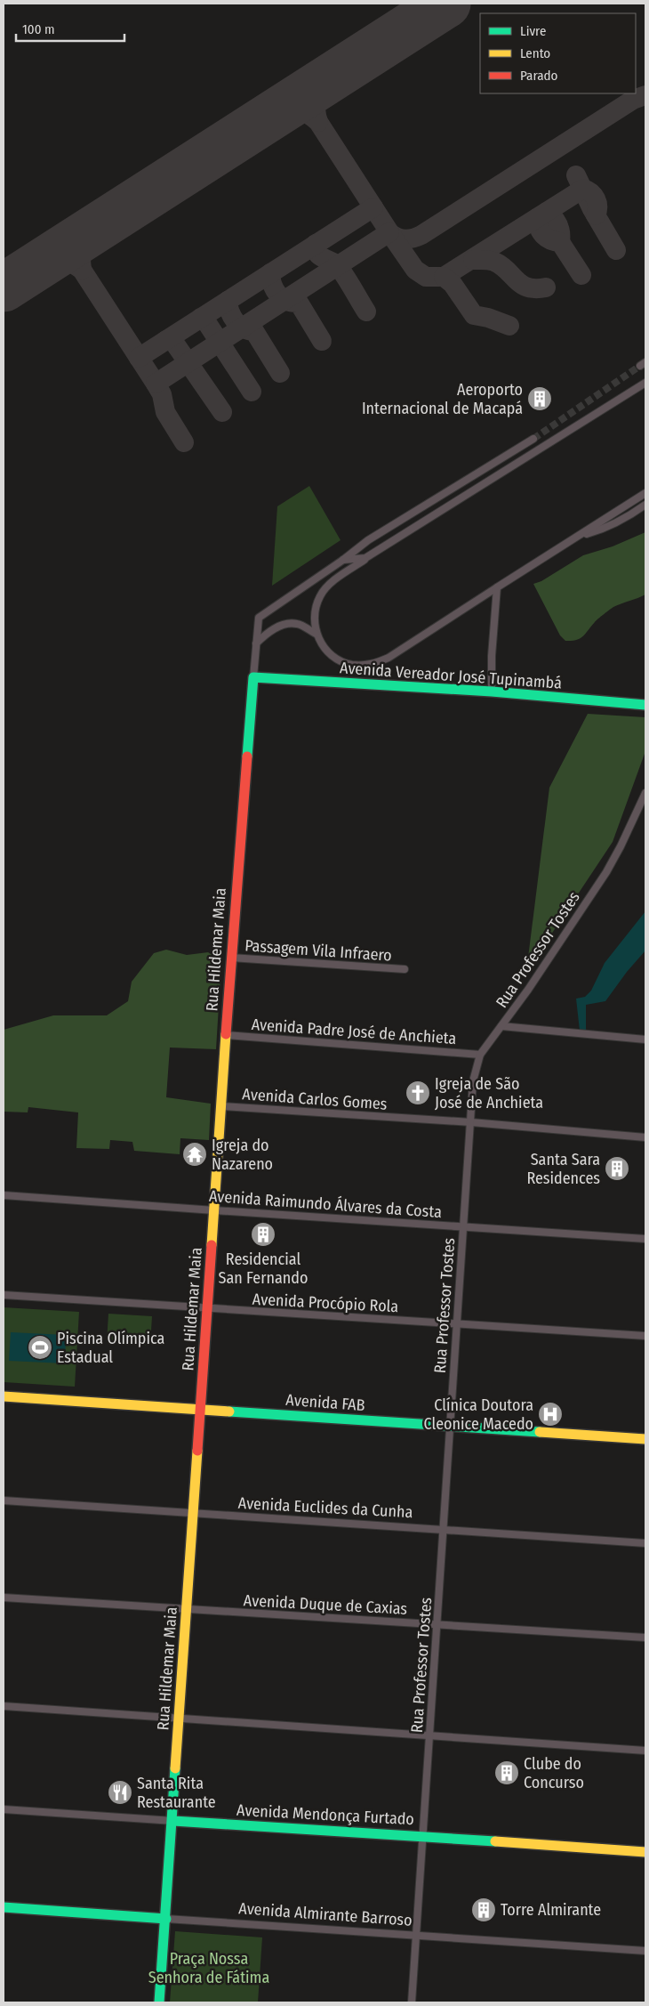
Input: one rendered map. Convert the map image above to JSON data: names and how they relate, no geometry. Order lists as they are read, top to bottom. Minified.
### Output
{"streets":{"street":["Avenida Vereador José Tupinambá","Rua Hildemar Maia","Rua Professor Tostes","Passagem Vila Infraero","Avenida Padre José de Anchieta","Avenida Carlos Gomes","Avenida Raimundo Álvares da Costa","Avenida Procópio Rola","Avenida FAB","Avenida Euclides da Cunha","Avenida Duque de Caxias","Avenida Mendonça Furtado","Avenida Almirante Barroso"]},"crossings":[["Avenida Vereador José Tupinambá","Rua Hildemar Maia"],["Rua Hildemar Maia","Passagem Vila Infraero"],["Rua Hildemar Maia","Avenida Padre José de Anchieta"],["Rua Hildemar Maia","Avenida Carlos Gomes"],["Rua Hildemar Maia","Avenida Raimundo Álvares da Costa"],["Rua Hildemar Maia","Avenida Procópio Rola"],["Rua Hildemar Maia","Avenida FAB"],["Rua Hildemar Maia","Avenida Euclides da Cunha"],["Rua Hildemar Maia","Avenida Duque de Caxias"],["Rua Hildemar Maia","Avenida Mendonça Furtado"],["Rua Hildemar Maia","Avenida Almirante Barroso"],["Rua Professor Tostes","Avenida Padre José de Anchieta"],["Rua Professor Tostes","Avenida Carlos Gomes"],["Rua Professor Tostes","Avenida Raimundo Álvares da Costa"],["Rua Professor Tostes","Avenida Procópio Rola"],["Rua Professor Tostes","Avenida FAB"],["Rua Professor Tostes","Avenida Euclides da Cunha"],["Rua Professor Tostes","Avenida Duque de Caxias"],["Rua Professor Tostes","Avenida Mendonça Furtado"],["Rua Professor Tostes","Avenida Almirante Barroso"]],"parks":["Praça Nossa Senhora de Fátima"],"places":{"building":["Aeroporto Internacional de Macapá","Santa Sara Residences","Residencial San Fernando","Clube do Concurso","Torre Almirante"],"church":["Igreja de São José de Anchieta"],"temple":["Igreja do Nazareno"],"sports":["Piscina Olímpica Estadual"],"hospital":["Clínica Doutora Cleonice Macedo"],"restaurant":["Santa Rita Restaurante"]},"legend":["Livre","Lento","Parado"],"scale_bar":"100 m"}
